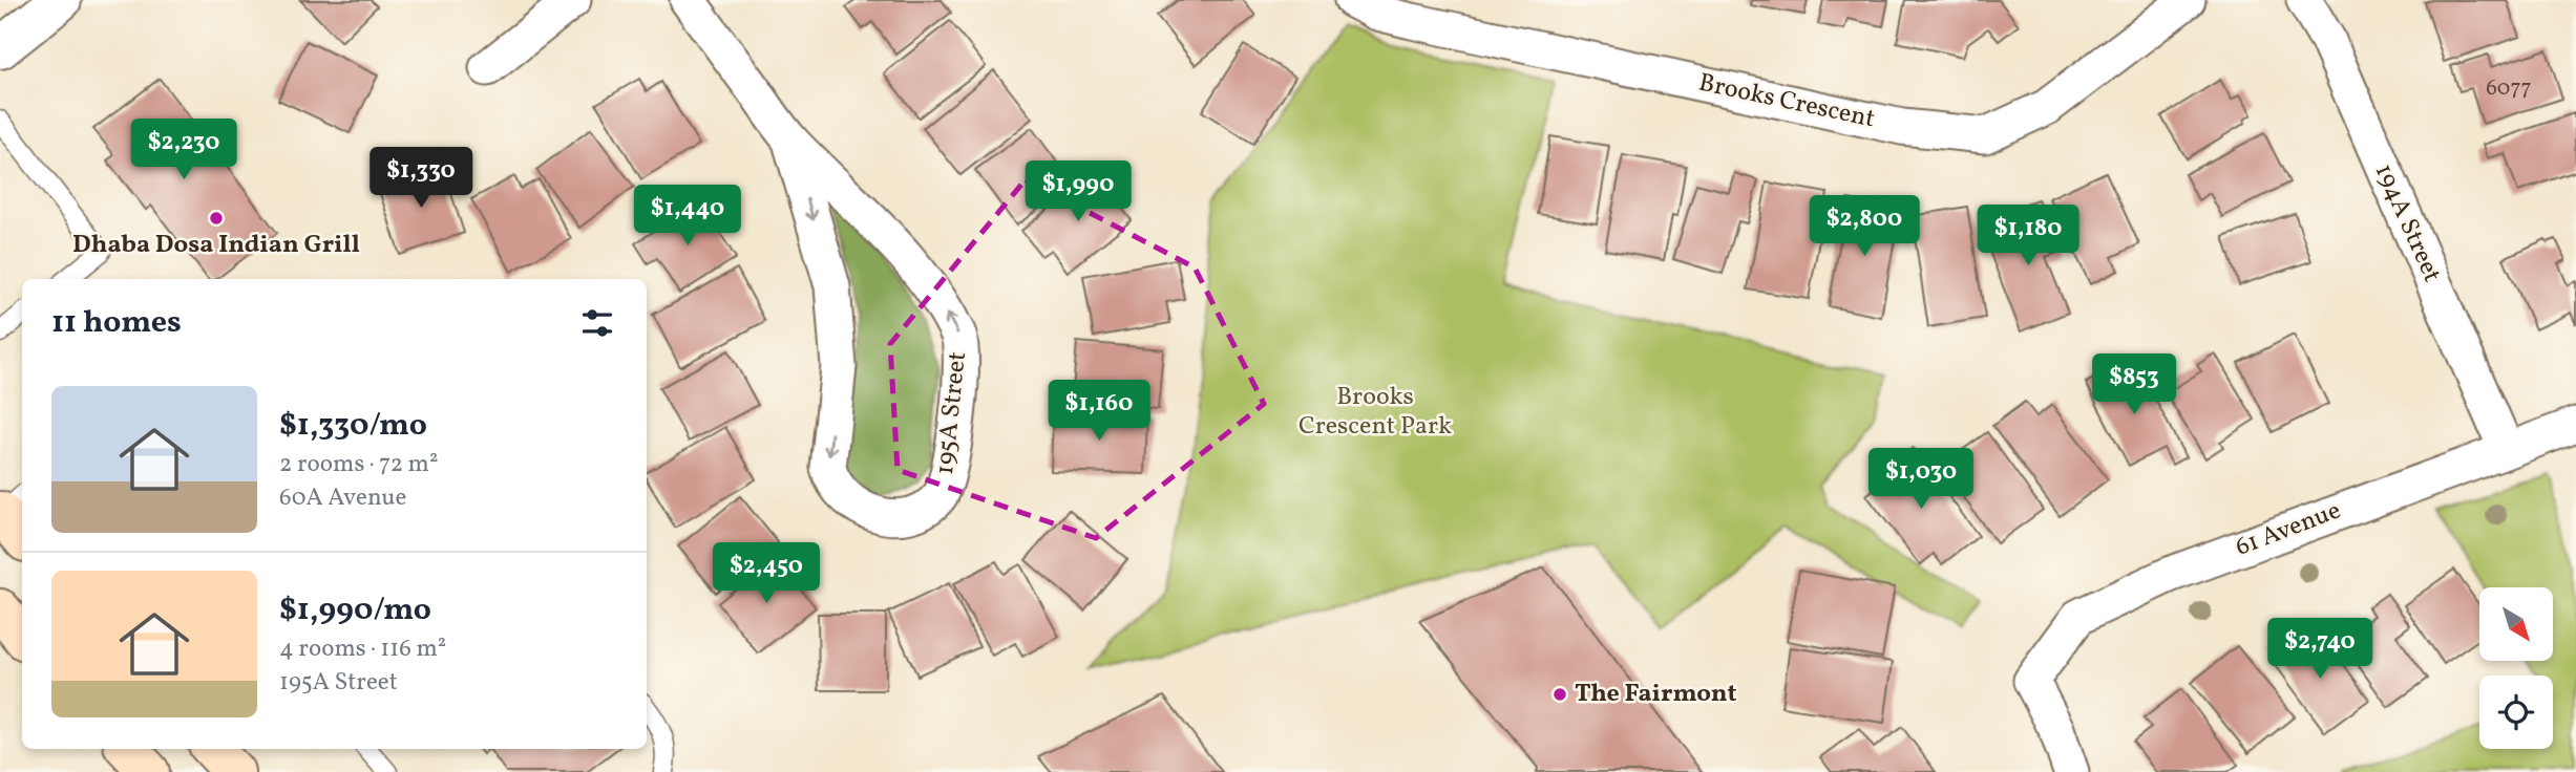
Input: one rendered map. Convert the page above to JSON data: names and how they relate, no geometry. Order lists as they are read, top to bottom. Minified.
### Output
{"streets":{"street":["Brooks Crescent","194A Street","195A Street","61 Avenue"]},"crossings":[["194A Street","61 Avenue"]],"parks":["Brooks Crescent Park"],"places":["Dhaba Dosa Indian Grill","The Fairmont"],"house_numbers":["6077"],"north":"bottom right","page":{"price":["$2,230","$1,330","$1,990","$1,440","$2,800","$1,180","$853","$1,160","$1,030","$2,450","$2,740"],"heading":"11 homes","list":[{"name":"$1,330/mo","note":"2 rooms · 72 m² · 60A Avenue"},{"name":"$1,990/mo","note":"4 rooms · 116 m² · 195A Street"}]}}
